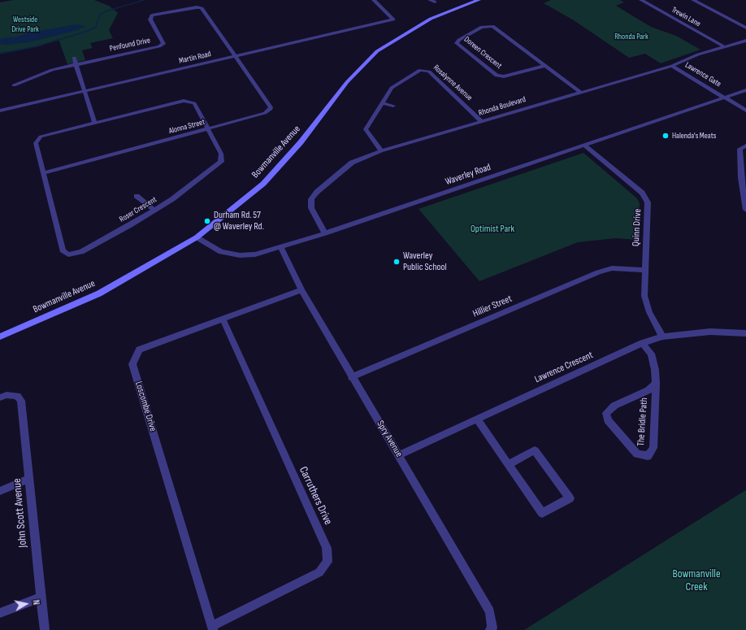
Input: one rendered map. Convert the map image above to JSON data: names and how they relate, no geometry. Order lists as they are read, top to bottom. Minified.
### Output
{"streets":{"main road":["Bowmanville Avenue"],"street":["Trewin Lane","Penfound Drive","Doreen Crescent","Martin Road","Lawrence Gate","Rosalynne Avenue","Rhonda Boulevard","Alonna Street","Waverley Road","Roser Crescent","Quinn Drive","Hillier Street","Lawrence Crescent","Loscombe Drive","The Bridle Path","Spry Avenue","Carruthers Drive","John Scott Avenue"]},"crossings":[["Trewin Lane","Rhonda Boulevard"],["Penfound Drive","Martin Road"],["Penfound Drive","Alonna Street"],["Doreen Crescent","Rhonda Boulevard"],["Martin Road","Alonna Street"],["Lawrence Gate","Rhonda Boulevard"],["Lawrence Gate","Waverley Road"],["Rosalynne Avenue","Rhonda Boulevard"],["Rhonda Boulevard","Waverley Road"],["Alonna Street","Roser Crescent"],["Bowmanville Avenue","Waverley Road"],["Waverley Road","Quinn Drive"],["Waverley Road","Spry Avenue"],["Quinn Drive","Hillier Street"],["Quinn Drive","Lawrence Crescent"],["Hillier Street","Spry Avenue"],["Lawrence Crescent","The Bridle Path"],["Lawrence Crescent","Spry Avenue"],["Loscombe Drive","Spry Avenue"],["Loscombe Drive","Carruthers Drive"]],"parks":["Westside Drive Park","Rhonda Park","Optimist Park","Bowmanville Creek"],"places":["Halenda's Meats","Durham Rd. 57 @ Waverley Rd.","Waverley Public School"],"north":"right"}
